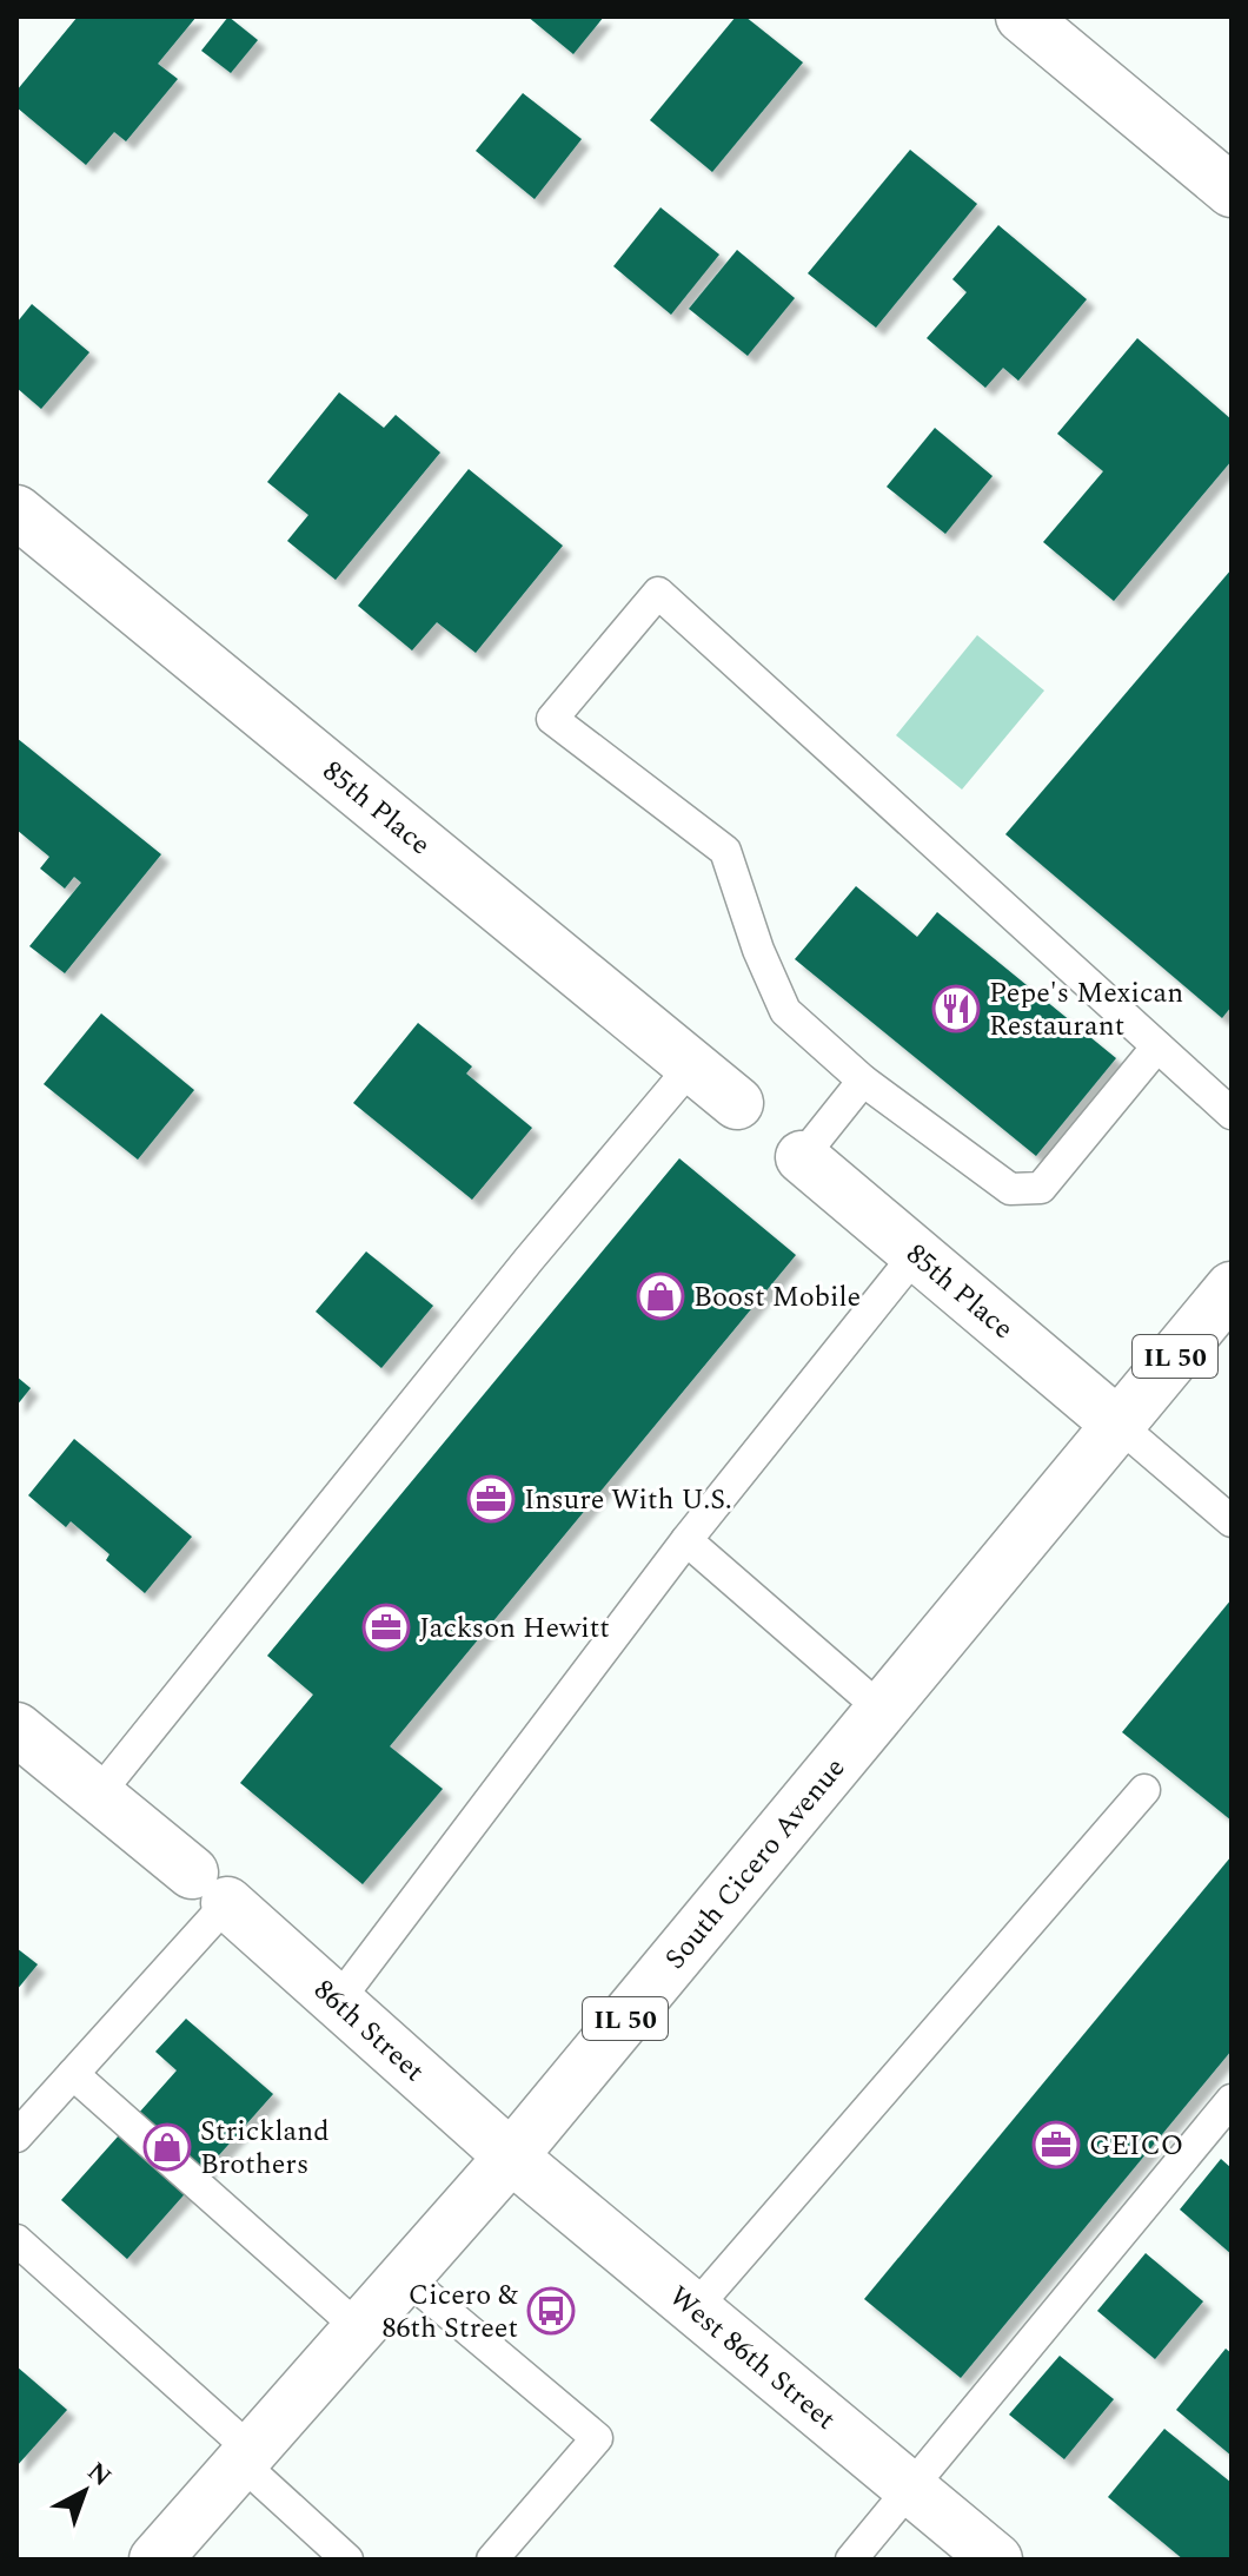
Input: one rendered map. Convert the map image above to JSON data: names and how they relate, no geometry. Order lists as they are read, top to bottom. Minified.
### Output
{"streets":{"street":["85th Place","IL 50","South Cicero Avenue","86th Street","West 86th Street"]},"crossings":[["85th Place","South Cicero Avenue"],["South Cicero Avenue","86th Street"],["South Cicero Avenue","West 86th Street"],["86th Street","West 86th Street"]],"places":{"restaurant":["Pepe's Mexican Restaurant"],"shop":["Boost Mobile","Strickland Brothers"],"office":["Insure With U.S.","Jackson Hewitt","GEICO"],"bus stop":["Cicero & 86th Street"]},"north":"top right"}
